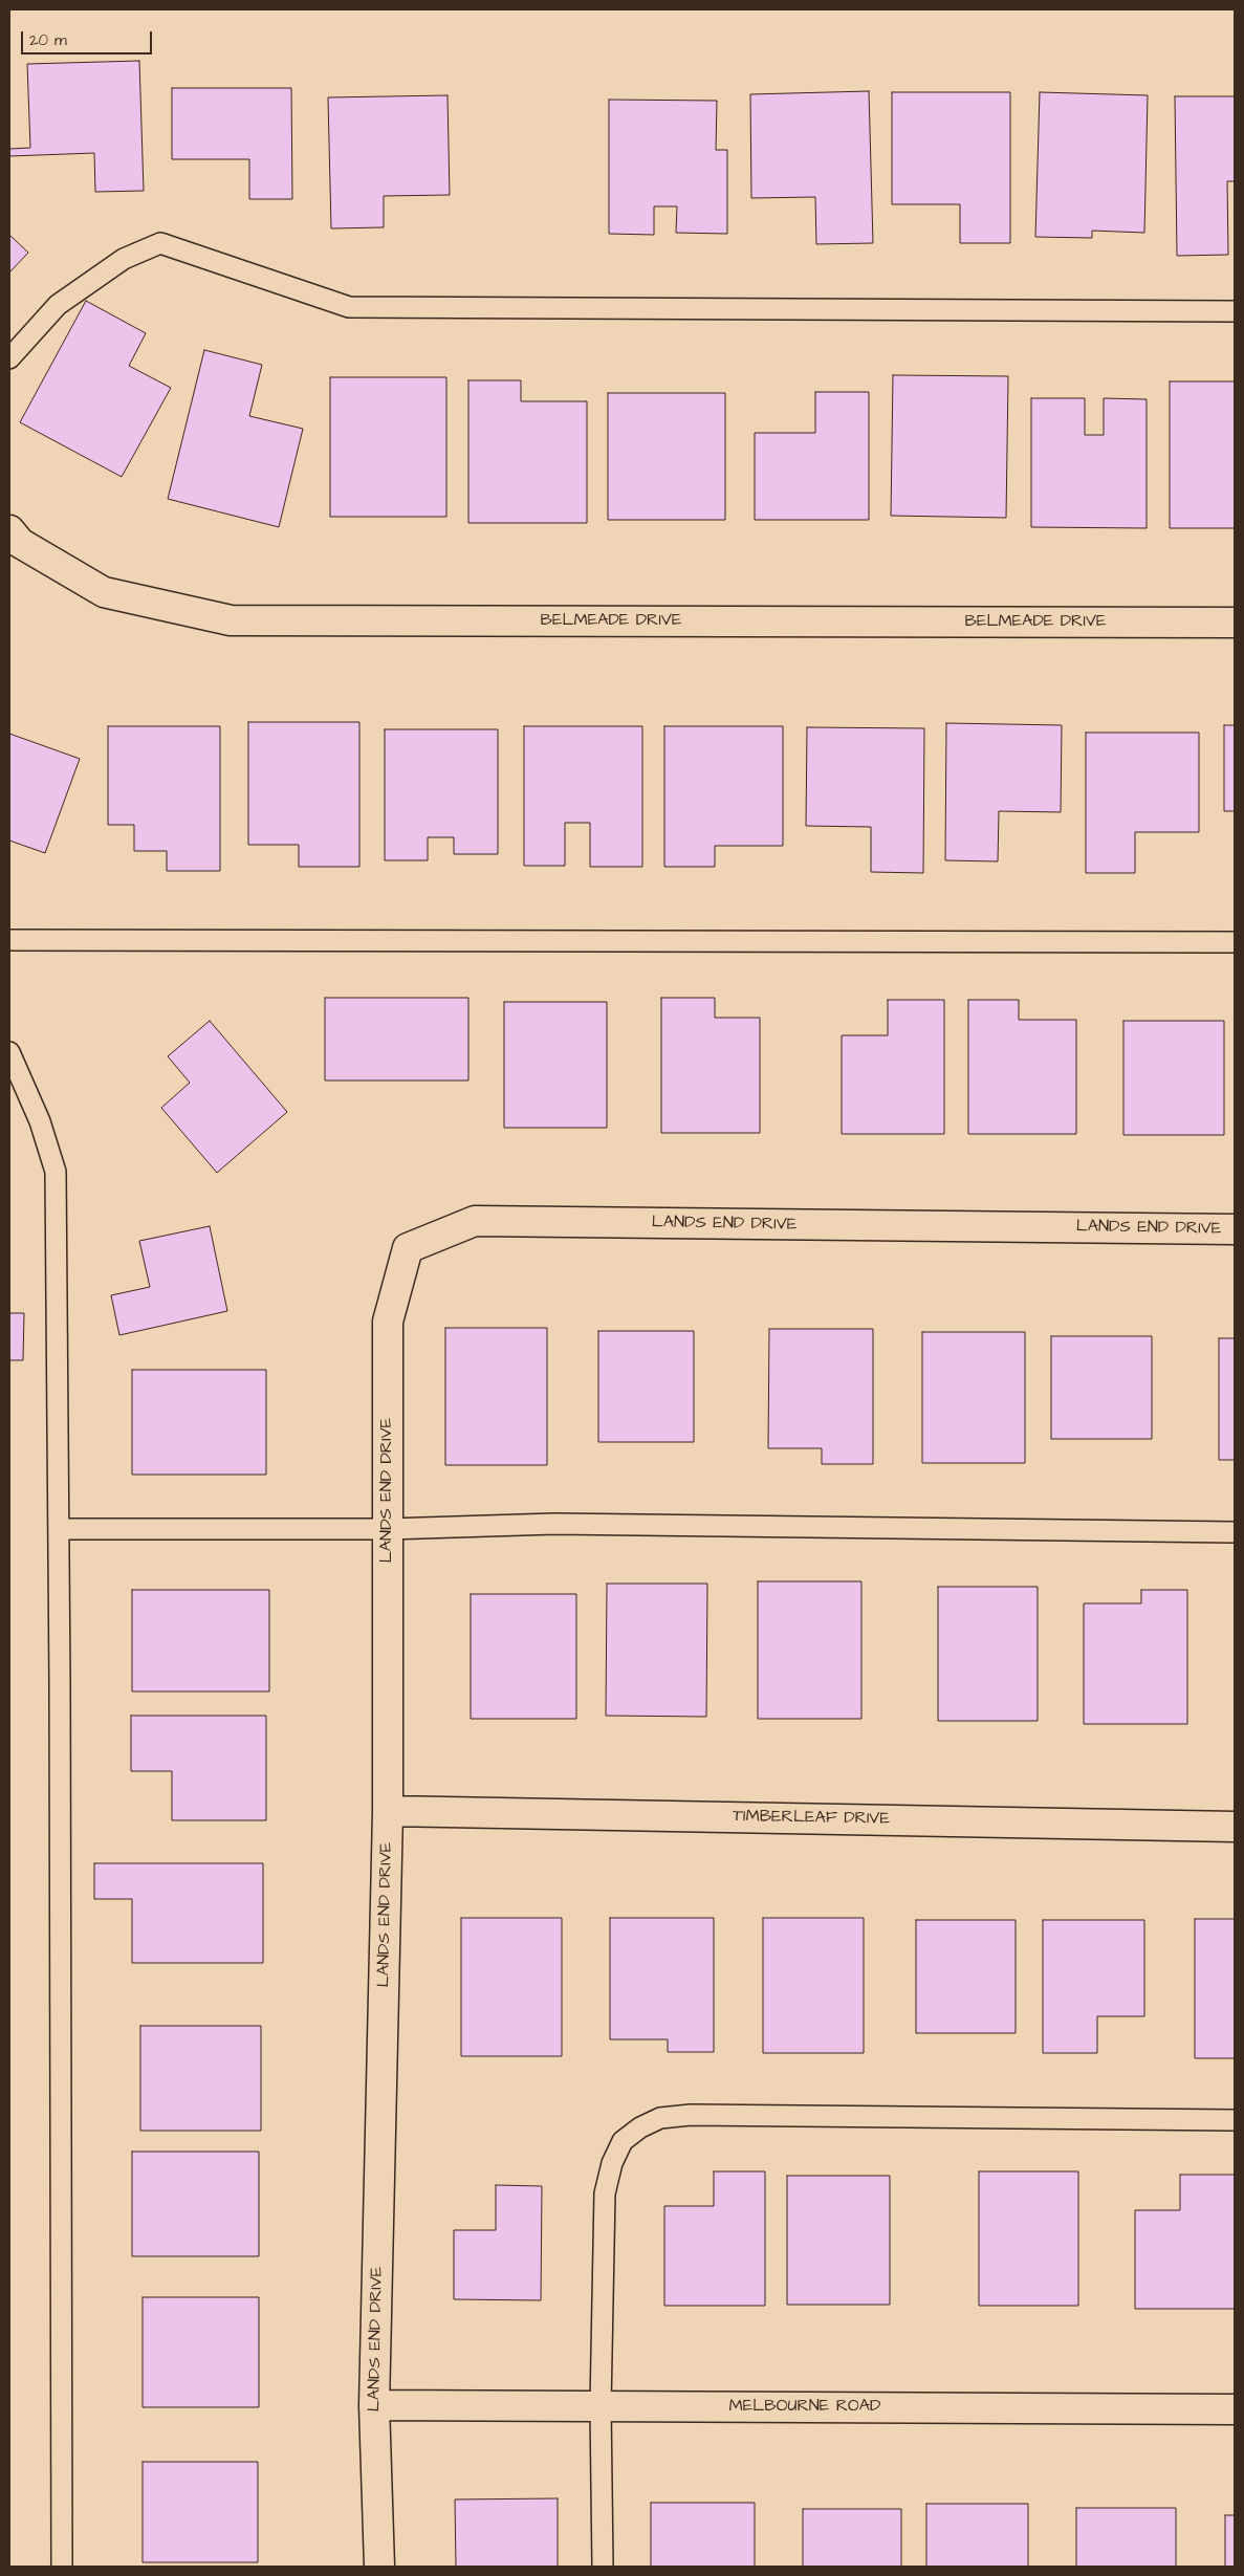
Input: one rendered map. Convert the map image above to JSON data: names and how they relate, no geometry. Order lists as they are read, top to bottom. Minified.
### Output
{"streets":{"street":["BELMEADE DRIVE","LANDS END DRIVE","TIMBERLEAF DRIVE","MELBOURNE ROAD"]},"crossings":[["LANDS END DRIVE","TIMBERLEAF DRIVE"],["LANDS END DRIVE","MELBOURNE ROAD"]],"scale_bar":"20 m"}
